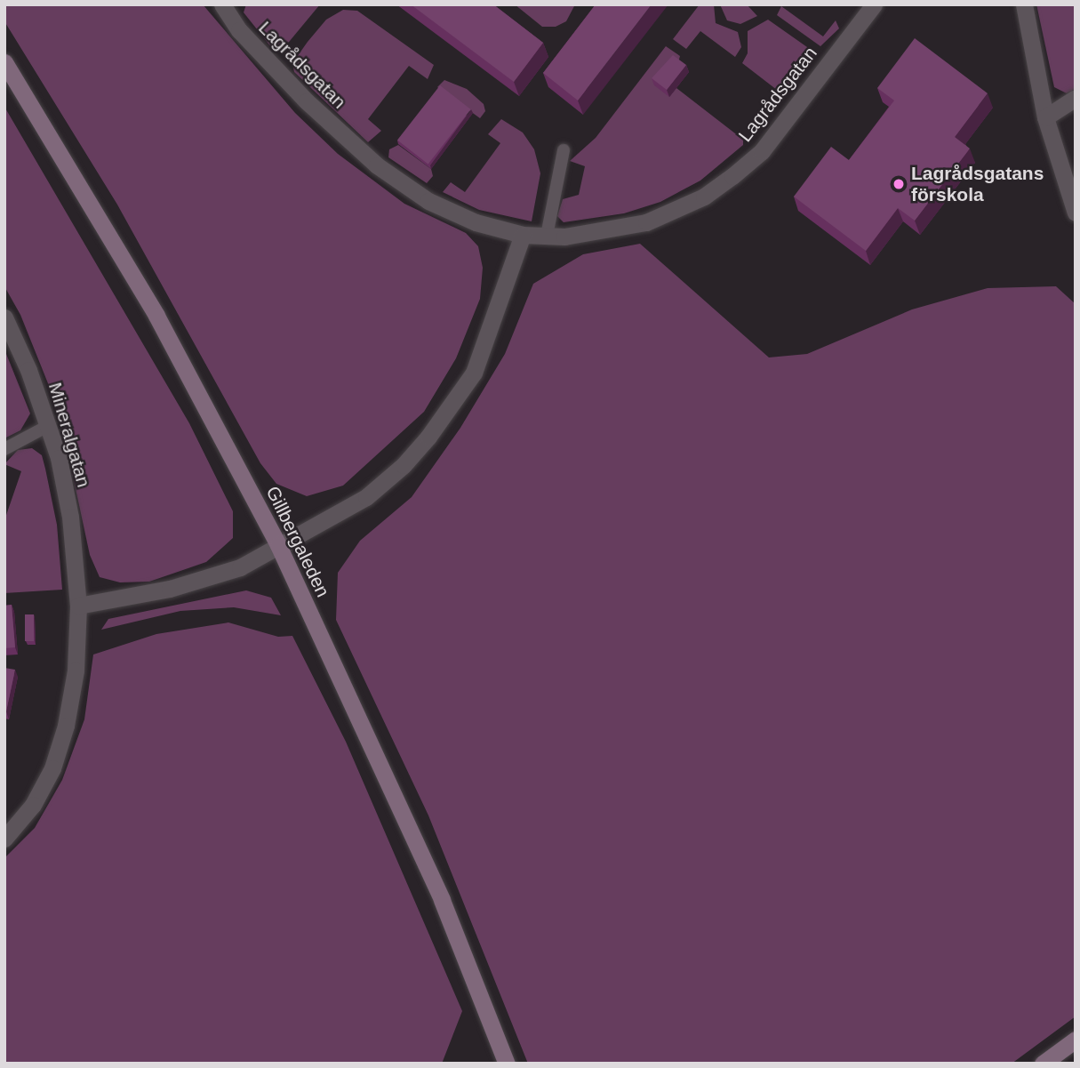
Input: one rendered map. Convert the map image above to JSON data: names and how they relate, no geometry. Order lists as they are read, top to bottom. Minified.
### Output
{"streets":{"main road":["Gillbergaleden"],"street":["Lagrådsgatan","Mineralgatan"]},"places":["Lagrådsgatans förskola"]}
